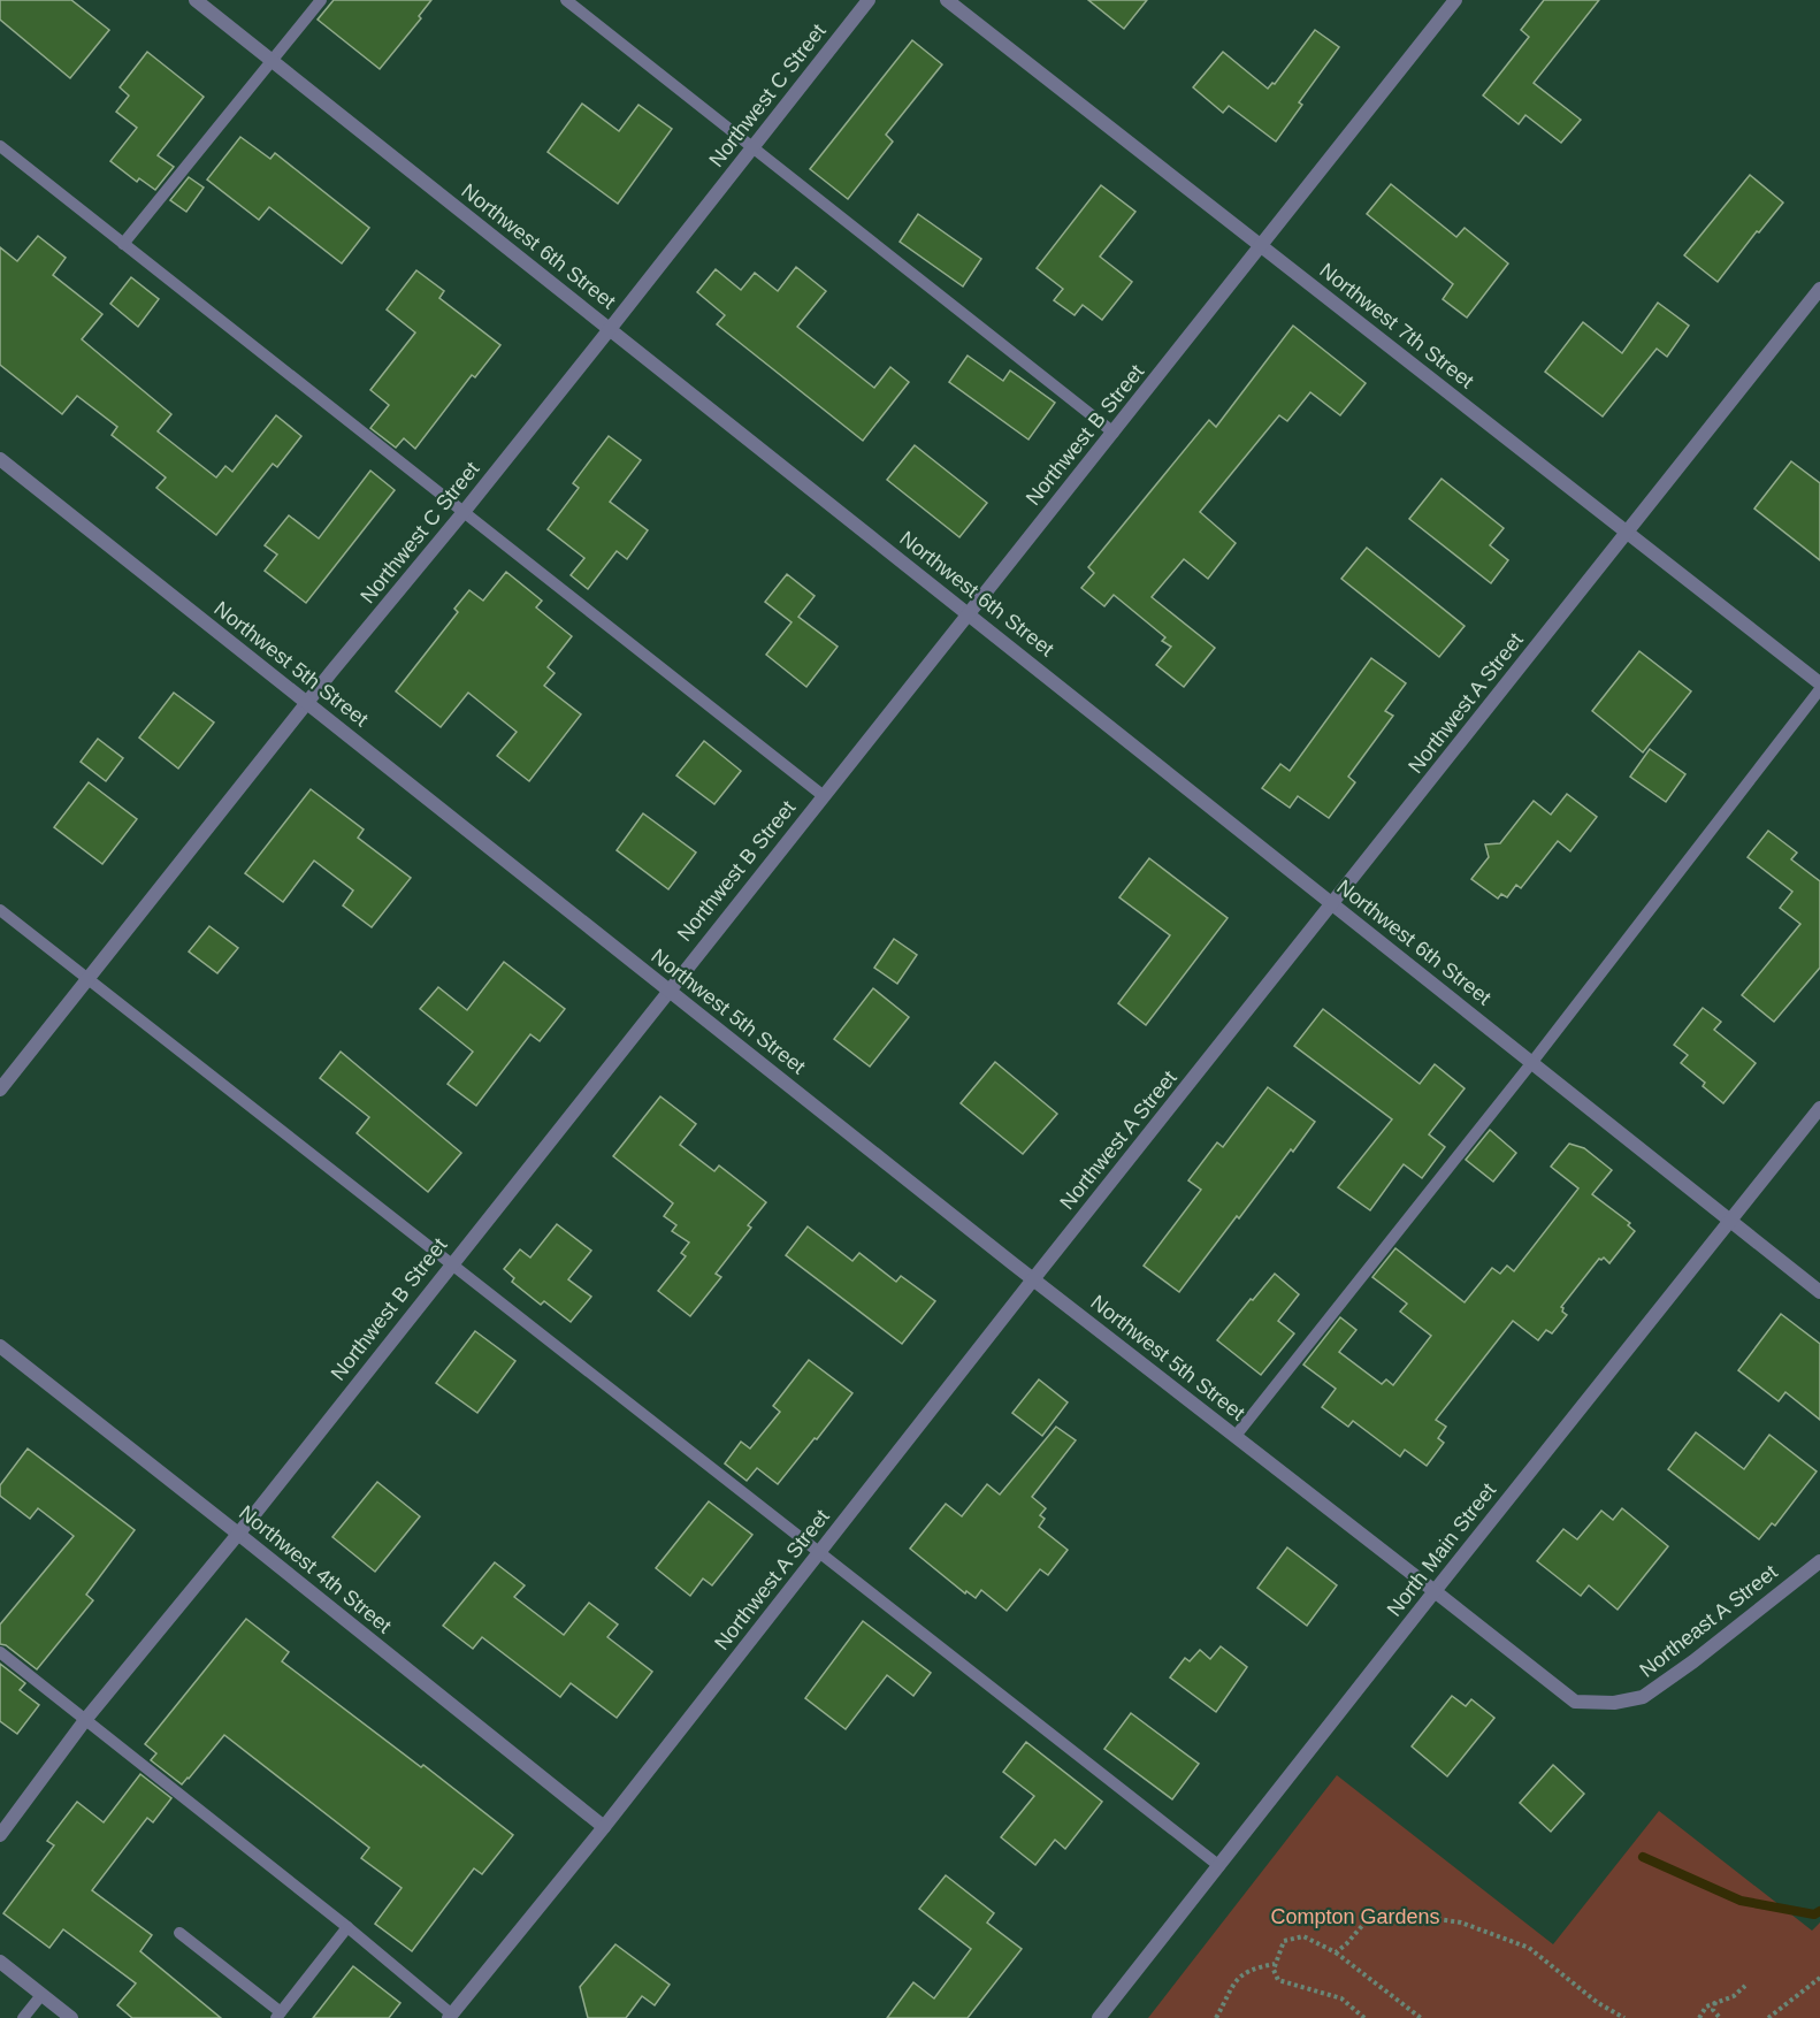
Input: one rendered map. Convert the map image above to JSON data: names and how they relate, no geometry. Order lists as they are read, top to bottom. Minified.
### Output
{"streets":{"street":["Northwest C Street","Northwest 6th Street","Northwest 7th Street","Northwest B Street","Northwest 5th Street","Northwest A Street","North Main Street","Northwest 4th Street","Northeast A Street"]},"crossings":[["Northwest C Street","Northwest 6th Street"],["Northwest C Street","Northwest 5th Street"],["Northwest 6th Street","Northwest B Street"],["Northwest 6th Street","Northwest A Street"],["Northwest 6th Street","North Main Street"],["Northwest 7th Street","Northwest B Street"],["Northwest 7th Street","Northwest A Street"],["Northwest B Street","Northwest 5th Street"],["Northwest B Street","Northwest 4th Street"],["Northwest 5th Street","Northwest A Street"],["Northwest 5th Street","North Main Street"],["Northwest 5th Street","Northeast A Street"],["Northwest A Street","Northwest 4th Street"]],"parks":["Compton Gardens"]}
